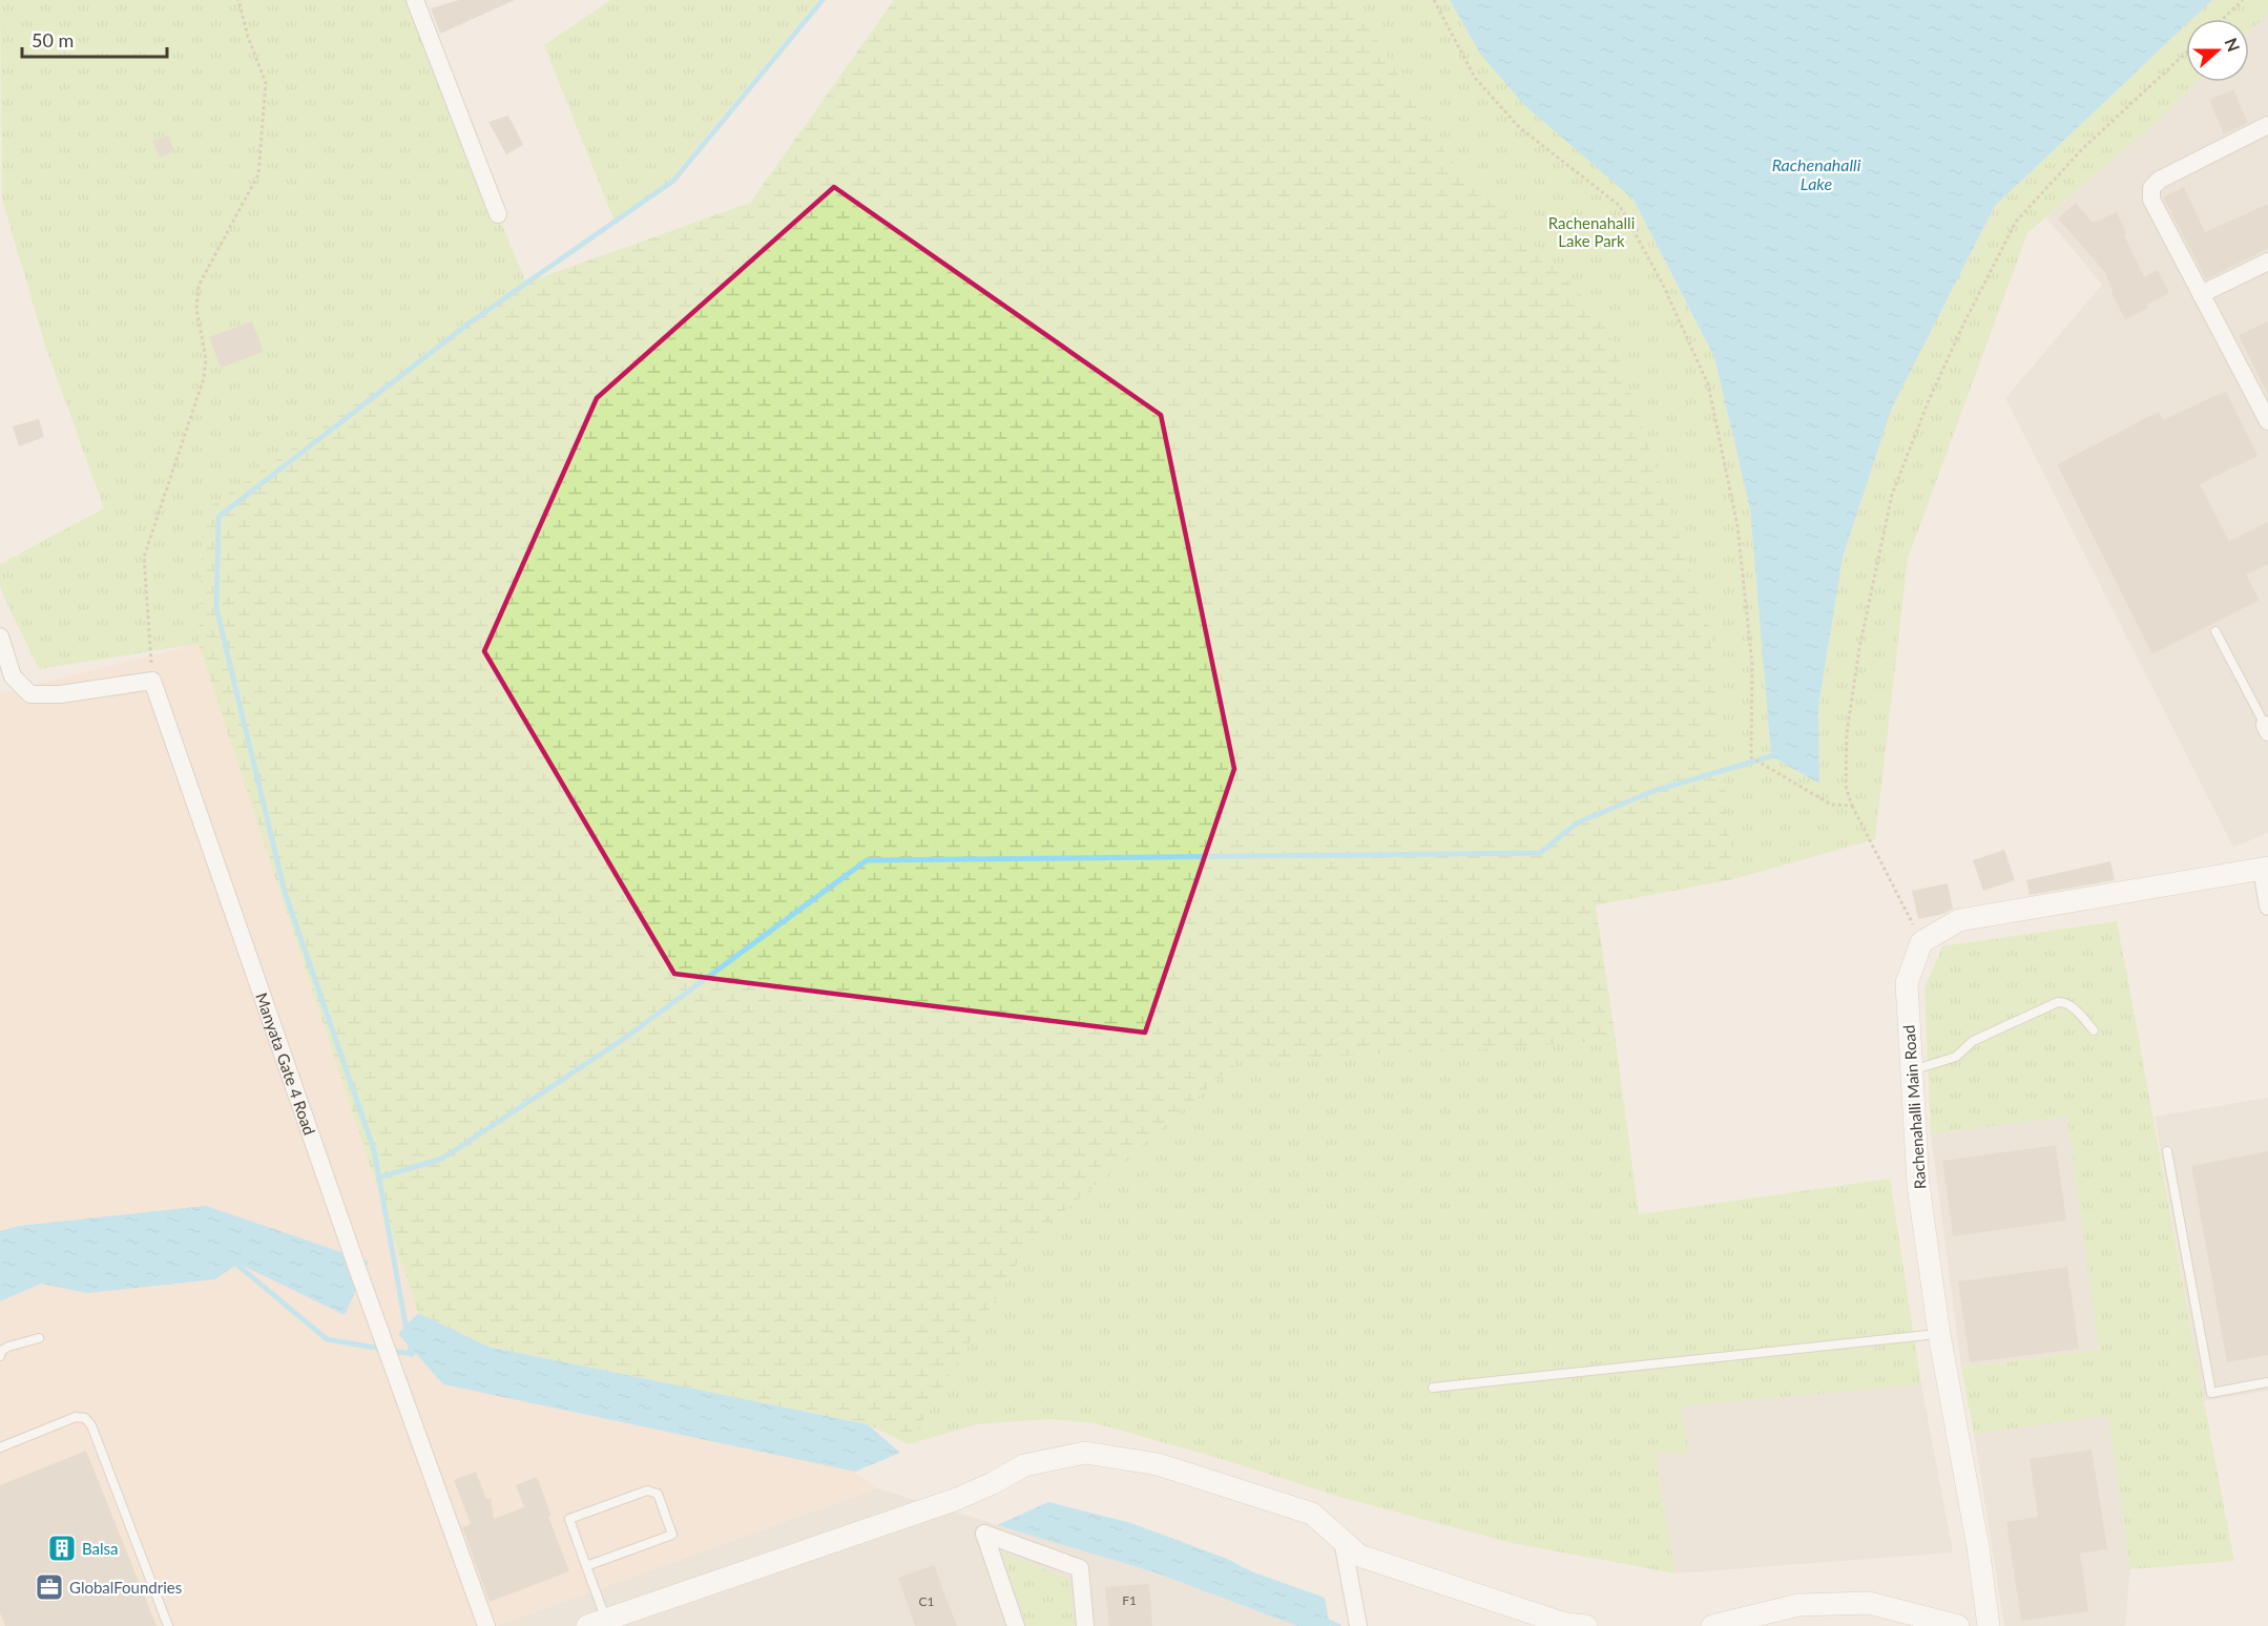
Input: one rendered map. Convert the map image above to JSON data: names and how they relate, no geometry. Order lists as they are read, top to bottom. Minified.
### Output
{"streets":{"street":["Manyata Gate 4 Road","Rachenahalli Main Road"]},"water":["Rachenahalli Lake"],"parks":["Rachenahalli Lake Park"],"places":{"building":["Balsa"],"office":["GlobalFoundries"]},"house_numbers":["F1","C1"],"scale_bar":"50 m","north":"right"}
